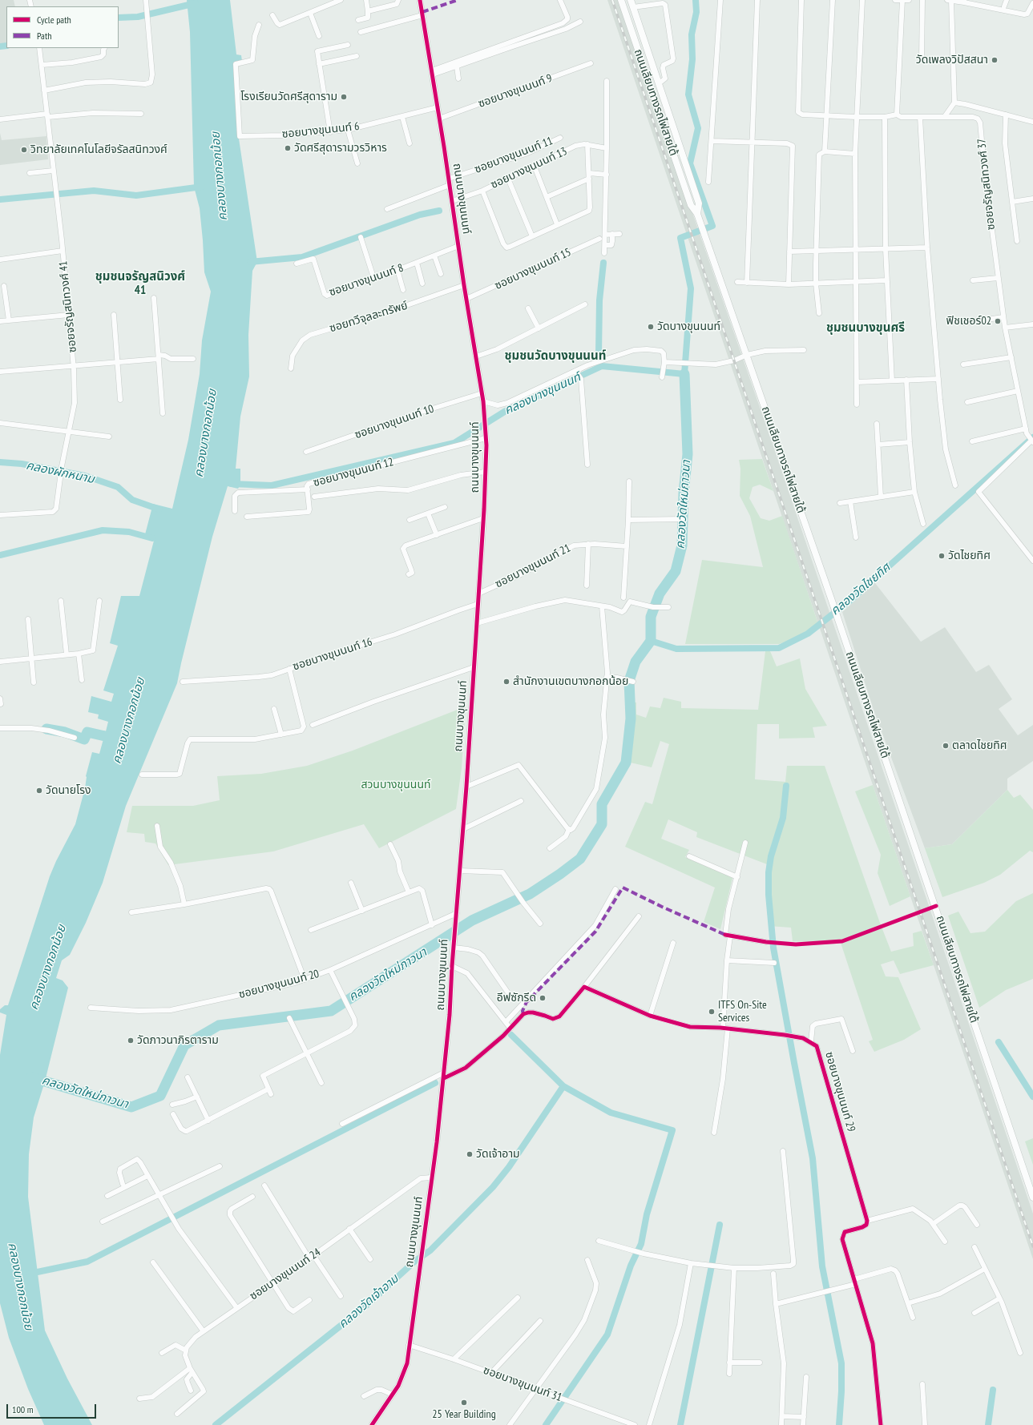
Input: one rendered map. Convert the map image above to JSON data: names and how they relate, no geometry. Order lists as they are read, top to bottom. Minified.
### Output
{"streets":{"main road":["ถนนเลียบทางรถไฟสายใต้"],"street":["ซอยบางขุนนนท์ 9","ซอยบางขุนนนท์ 6","ซอยบางขุนนนท์ 11","ซอยบางขุนนนท์ 13","ซอยจรัญสนิทวงศ์ 37","ถนนบางขุนนนท์","ซอยบางขุนนนท์ 15","ซอยบางขุนนนท์ 8","ซอยจรัญสนิทวงศ์ 41","ซอยทวีจุลละทรัพย์","ซอยบางขุนนนท์ 10","ซอยบางขุนนนท์ 12","ซอยบางขุนนนท์ 21","ซอยบางขุนนนท์ 16","ซอยบางขุนนนท์ 20","ซอยบางขุนนนท์ 29","ซอยบางขุนนนท์ 24","ซอยบางขุนนนท์ 31"]},"crossings":[["ซอยบางขุนนนท์ 9","ถนนบางขุนนนท์"],["ซอยบางขุนนนท์ 6","ถนนบางขุนนนท์"],["ซอยบางขุนนนท์ 11","ถนนบางขุนนนท์"],["ซอยบางขุนนนท์ 13","ถนนบางขุนนนท์"],["ถนนบางขุนนนท์","ซอยบางขุนนนท์ 15"],["ถนนบางขุนนนท์","ซอยบางขุนนนท์ 8"],["ถนนบางขุนนนท์","ซอยทวีจุลละทรัพย์"],["ถนนบางขุนนนท์","ซอยบางขุนนนท์ 10"],["ถนนบางขุนนนท์","ซอยบางขุนนนท์ 12"],["ถนนบางขุนนนท์","ซอยบางขุนนนท์ 21"],["ถนนบางขุนนนท์","ซอยบางขุนนนท์ 16"],["ถนนบางขุนนนท์","ซอยบางขุนนนท์ 20"],["ถนนบางขุนนนท์","ซอยบางขุนนนท์ 24"],["ถนนบางขุนนนท์","ซอยบางขุนนนท์ 31"]],"districts":["ชุมชนจรัญสนิวงศ์ 41","ชุมชนบางขุนศรี","ชุมชนวัดบางขุนนนท์"],"water":["คลองบางกอกน้อย","คลองบางขุนนนท์","คลองผักหนาม","คลองวัดใหม่ภาวนา","คลองวัดไชยทิศ","คลองวัดเจ้าอาม"],"parks":["สวนบางขุนนนท์"],"places":["วัดเพลงวิปัสสนา","โรงเรียนวัดศรีสุดาราม","วัดศรีสุดารามวรวิหาร","วิทยาลัยเทคโนโลยีจรัลสนิทวงศ์","ฟิชเชอร์02","วัดบางขุนนนท์","วัดไชยทิศ","สำนักงานเขตบางกอกน้อย","ตลาดไชยทิศ","วัดนายโรง","อีฟซักรีด","ITFS On-Site Services","วัดภาวนาภิรตาราม","วัดเจ้าอาม","25 Year Building"],"legend":["Cycle path","Path"],"scale_bar":"100 m"}
